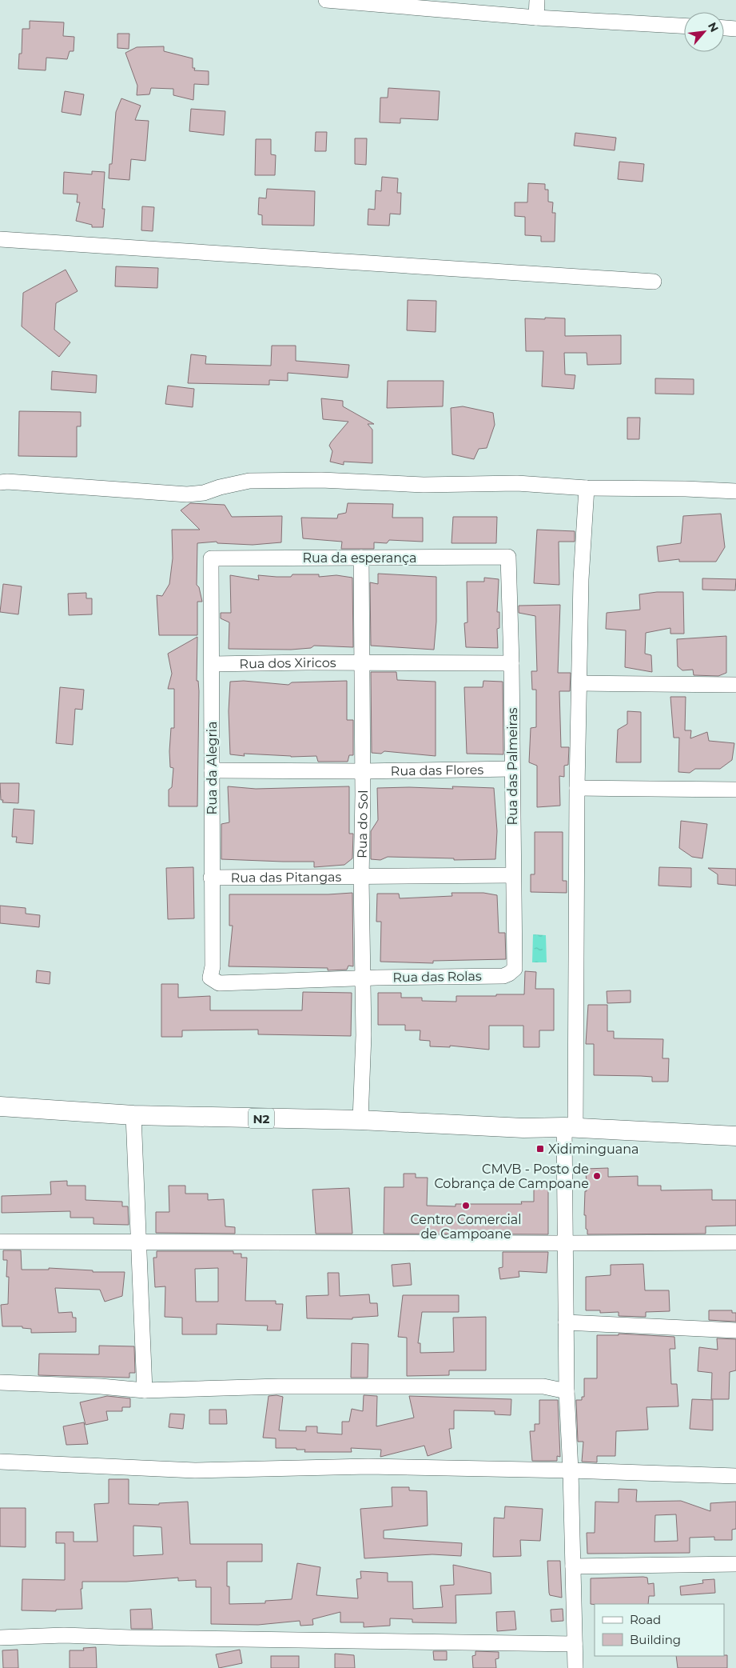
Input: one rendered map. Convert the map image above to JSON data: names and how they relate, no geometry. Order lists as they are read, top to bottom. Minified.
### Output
{"streets":{"main road":["N2"],"street":["Rua da esperança","Rua dos Xiricos","Rua das Palmeiras","Rua da Alegria","Rua das Flores","Rua do Sol","Rua das Pitangas","Rua das Rolas"]},"crossings":[["Rua da esperança","Rua das Palmeiras"],["Rua da esperança","Rua da Alegria"],["Rua da esperança","Rua do Sol"],["Rua dos Xiricos","Rua das Palmeiras"],["Rua dos Xiricos","Rua da Alegria"],["Rua dos Xiricos","Rua do Sol"],["Rua das Palmeiras","Rua das Flores"],["Rua das Palmeiras","Rua das Pitangas"],["Rua das Palmeiras","Rua das Rolas"],["Rua da Alegria","Rua das Flores"],["Rua da Alegria","Rua das Pitangas"],["Rua da Alegria","Rua das Rolas"],["Rua das Flores","Rua do Sol"],["Rua do Sol","Rua das Pitangas"],["Rua do Sol","Rua das Rolas"],["Rua do Sol","N2"]],"places":{"transit":["Xidiminguana"],"other":["CMVB - Posto de Cobrança de Campoane","Centro Comercial de Campoane"]},"legend":["Road","Building"],"north":"top right"}
